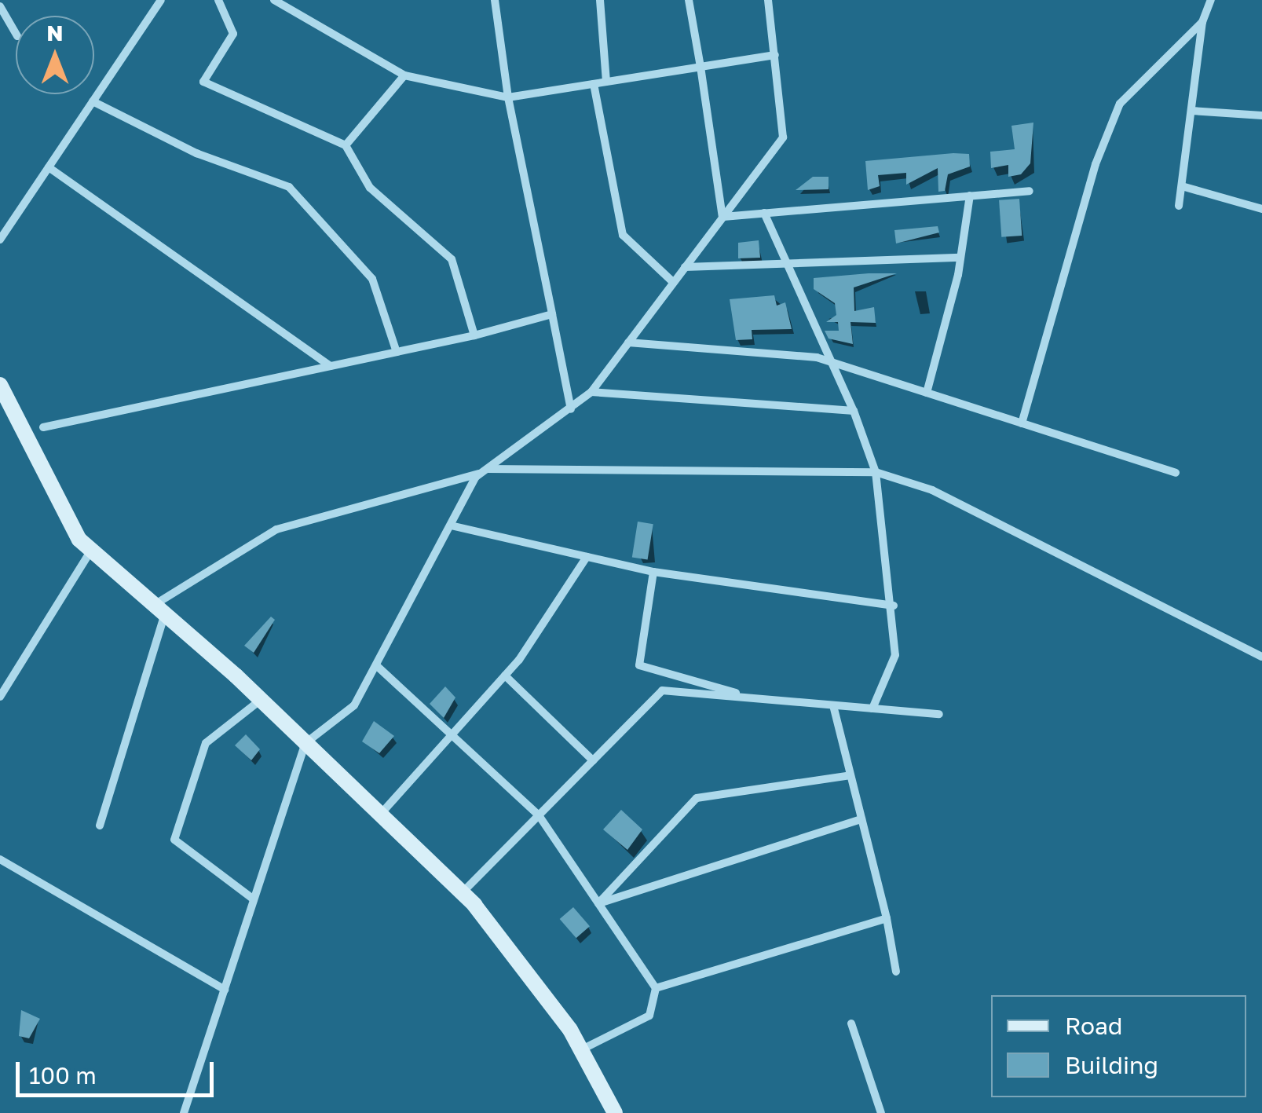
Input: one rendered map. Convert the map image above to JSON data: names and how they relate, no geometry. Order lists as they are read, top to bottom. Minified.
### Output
{"legend":["Road","Building"],"scale_bar":"100 m","north":"top"}
